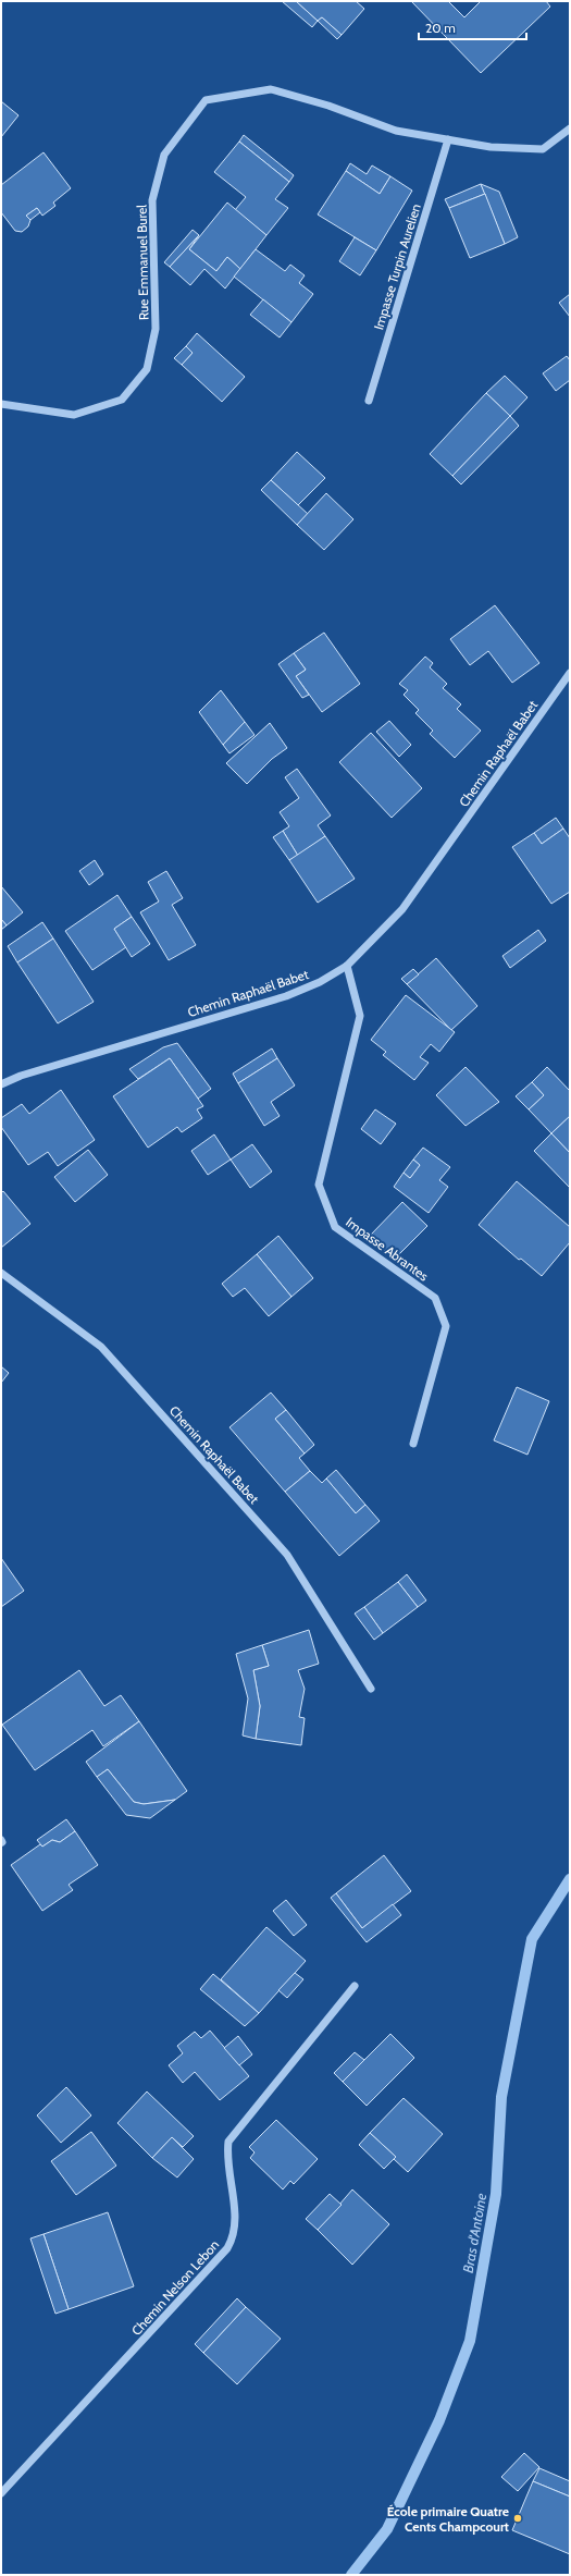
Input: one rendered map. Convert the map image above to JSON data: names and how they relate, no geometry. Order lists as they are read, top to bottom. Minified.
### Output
{"streets":{"street":["Rue Emmanuel Burel","Impasse Turpin Aurelien","Chemin Raphaël Babet","Impasse Abrantes","Chemin Nelson Lebon"]},"crossings":[["Rue Emmanuel Burel","Impasse Turpin Aurelien"],["Chemin Raphaël Babet","Impasse Abrantes"]],"water":["Bras d'Antoine"],"places":["École primaire Quatre Cents Champcourt"],"scale_bar":"20 m"}
